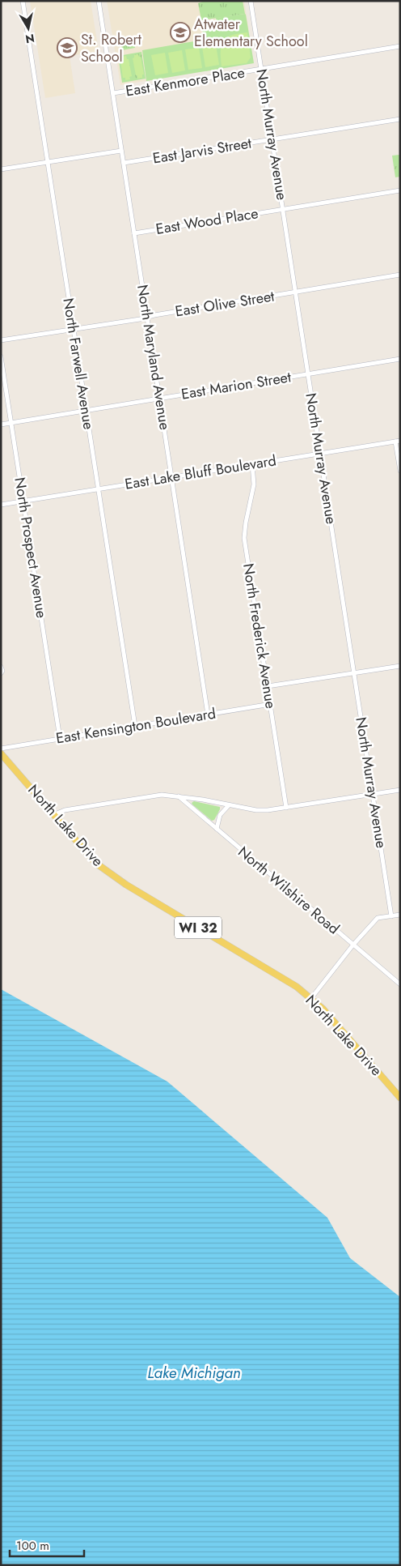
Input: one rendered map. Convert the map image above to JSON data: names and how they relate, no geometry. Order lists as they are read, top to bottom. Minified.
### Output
{"streets":{"main road":["North Lake Drive","WI 32"],"street":["East Kenmore Place","North Murray Avenue","East Jarvis Street","East Wood Place","East Olive Street","North Maryland Avenue","North Farwell Avenue","East Marion Street","East Lake Bluff Boulevard","North Prospect Avenue","North Frederick Avenue","East Kensington Boulevard","North Wilshire Road"]},"crossings":[["East Kenmore Place","North Murray Avenue"],["East Kenmore Place","North Maryland Avenue"],["North Murray Avenue","East Jarvis Street"],["North Murray Avenue","East Wood Place"],["North Murray Avenue","East Olive Street"],["North Murray Avenue","East Marion Street"],["North Murray Avenue","East Lake Bluff Boulevard"],["East Jarvis Street","North Maryland Avenue"],["East Wood Place","North Maryland Avenue"],["East Olive Street","North Maryland Avenue"],["East Olive Street","North Farwell Avenue"],["North Maryland Avenue","East Marion Street"],["North Maryland Avenue","East Lake Bluff Boulevard"],["North Maryland Avenue","East Kensington Boulevard"],["North Farwell Avenue","East Marion Street"],["North Farwell Avenue","East Lake Bluff Boulevard"],["North Farwell Avenue","East Kensington Boulevard"],["East Marion Street","North Prospect Avenue"],["East Lake Bluff Boulevard","North Prospect Avenue"],["East Lake Bluff Boulevard","North Frederick Avenue"],["North Prospect Avenue","East Kensington Boulevard"],["North Frederick Avenue","East Kensington Boulevard"]],"water":["Lake Michigan"],"places":{"school or university":["Atwater Elementary School","St. Robert School"]},"scale_bar":"100 m","north":"bottom"}
